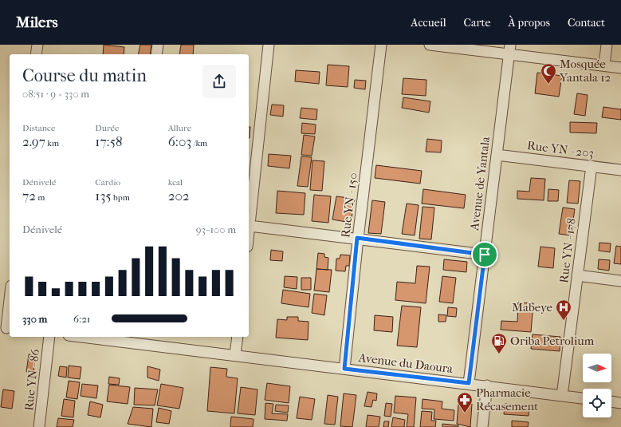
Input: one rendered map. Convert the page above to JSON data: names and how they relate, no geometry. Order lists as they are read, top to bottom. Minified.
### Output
{"streets":{"street":["Rue YN - 203","Avenue de Yantala","Rue YN - 150","Rue YN - 178","Avenue du Daoura","Rue YN - 86"]},"crossings":[["Rue YN - 203","Avenue de Yantala"],["Rue YN - 203","Rue YN - 178"],["Avenue de Yantala","Avenue du Daoura"],["Rue YN - 150","Avenue du Daoura"],["Rue YN - 178","Avenue du Daoura"]],"places":{"mosque":["Mosquée Yantala 12"],"hospital":["Mabeye"],"fuel station":["Oriba Petrolium"],"pharmacy":["Pharmacie Récasement"]},"north":"right","page":{"header":"Milers","nav":["Accueil","Carte","À propos","Contact"],"heading":["Course du matin","08:51 · 9 × 330 m"],"stats":[["Distance","2.97 km"],["Durée","17:58"],["Allure","6:03 /km"],["Dénivelé","72 m"],["Cardio","135 bpm"],["kcal","202"]],"chart":["Dénivelé","93–100 m"],"list":[{"name":"330 m","note":"6:21"}]}}
